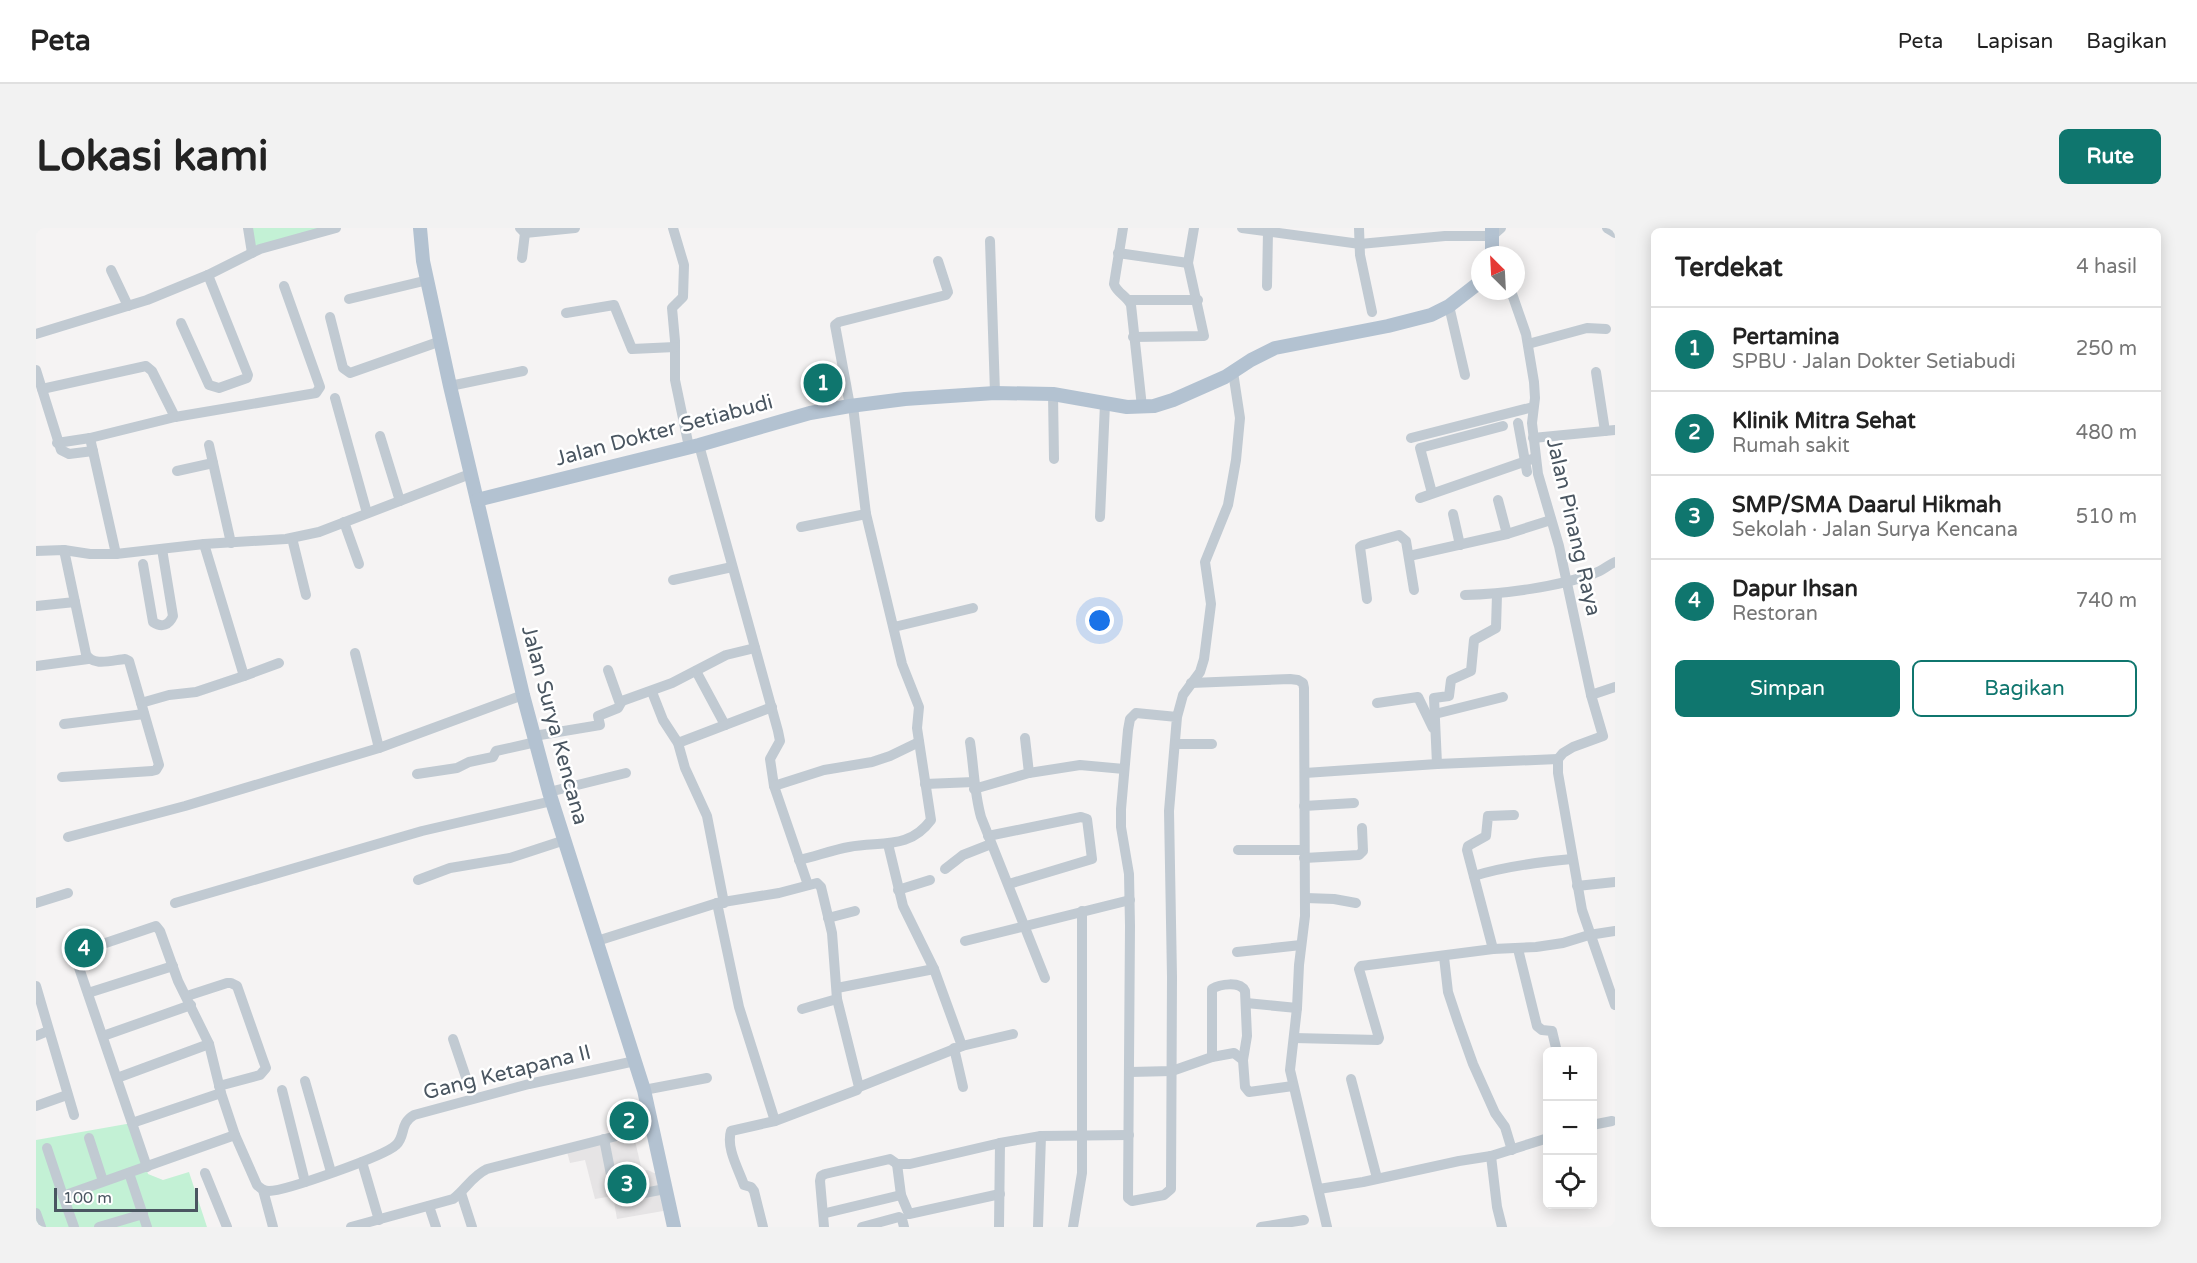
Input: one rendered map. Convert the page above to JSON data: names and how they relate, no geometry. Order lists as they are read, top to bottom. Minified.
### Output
{"streets":{"main road":["Jalan Dokter Setiabudi","Jalan Surya Kencana"],"street":["Jalan Pinang Raya","Gang Ketapana II"]},"crossings":[["Jalan Dokter Setiabudi","Jalan Surya Kencana"],["Jalan Surya Kencana","Gang Ketapana II"]],"scale_bar":"100 m","north":"top left","page":{"header":"Peta","nav":["Peta","Lapisan","Bagikan"],"buttons":["Rute",["Simpan","Bagikan"]],"title":"Lokasi kami","heading":["Terdekat","4 hasil"],"list":[{"mark":"1","name":"Pertamina","note":"SPBU · Jalan Dokter Setiabudi","value":"250 m"},{"mark":"2","name":"Klinik Mitra Sehat","note":"Rumah sakit","value":"480 m"},{"mark":"3","name":"SMP/SMA Daarul Hikmah","note":"Sekolah · Jalan Surya Kencana","value":"510 m"},{"mark":"4","name":"Dapur Ihsan","note":"Restoran","value":"740 m"}],"pins":["1","4","2","3"],"map_buttons":["+","−"],"scale":"100 m"}}
